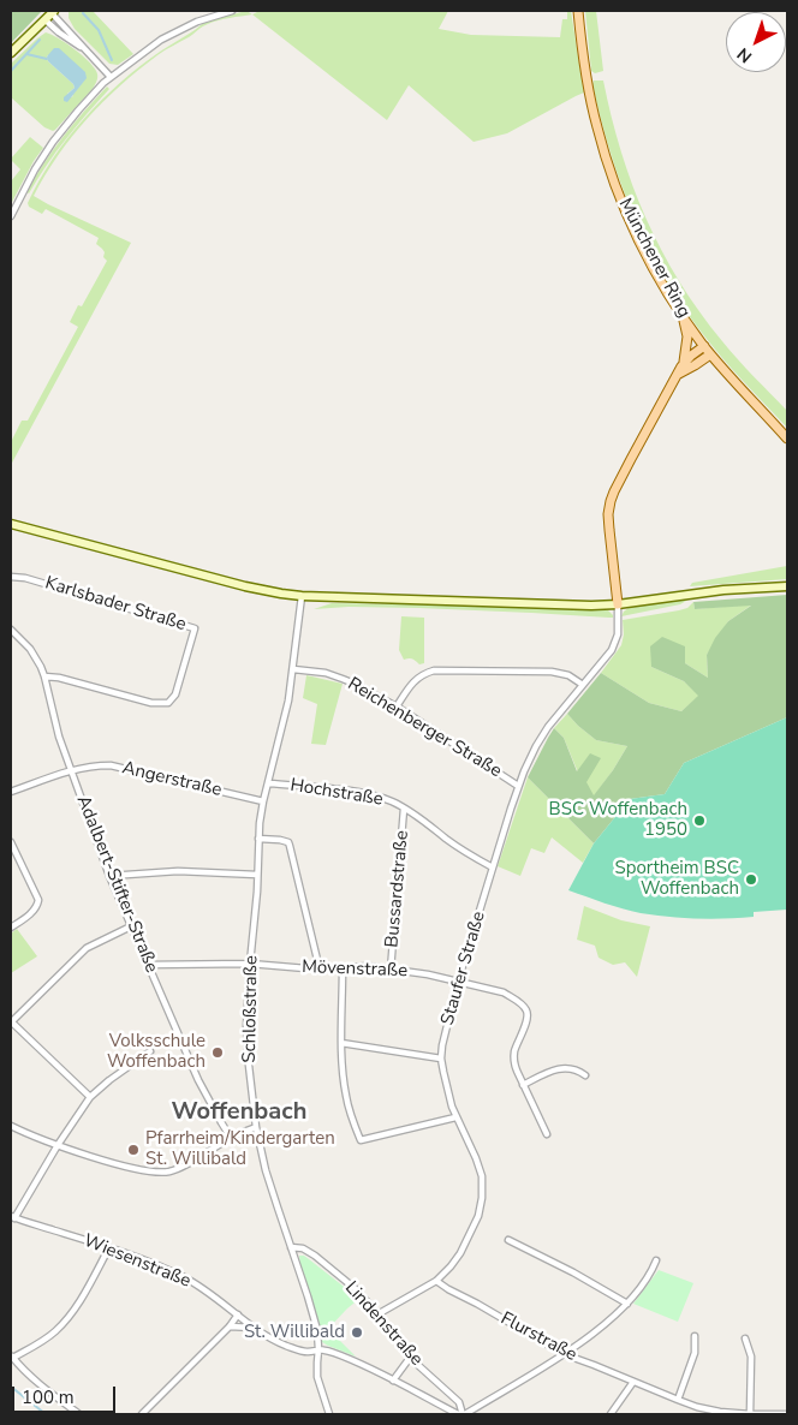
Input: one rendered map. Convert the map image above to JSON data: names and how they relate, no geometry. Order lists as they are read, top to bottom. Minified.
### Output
{"streets":{"main road":["Münchener Ring"],"street":["Karlsbader Straße","Reichenberger Straße","Angerstraße","Hochstraße","Adalbert-Stifter-Straße","Bussardstraße","Staufer Straße","Mövenstraße","Schloßstraße","Wiesenstraße","Lindenstraße","Flurstraße"]},"crossings":[["Karlsbader Straße","Adalbert-Stifter-Straße"],["Reichenberger Straße","Staufer Straße"],["Reichenberger Straße","Schloßstraße"],["Angerstraße","Adalbert-Stifter-Straße"],["Angerstraße","Schloßstraße"],["Hochstraße","Bussardstraße"],["Hochstraße","Staufer Straße"],["Hochstraße","Schloßstraße"],["Adalbert-Stifter-Straße","Mövenstraße"],["Bussardstraße","Mövenstraße"],["Staufer Straße","Mövenstraße"],["Staufer Straße","Lindenstraße"],["Staufer Straße","Flurstraße"],["Mövenstraße","Schloßstraße"],["Schloßstraße","Wiesenstraße"],["Schloßstraße","Lindenstraße"],["Wiesenstraße","Lindenstraße"]],"districts":["Woffenbach"],"places":["BSC Woffenbach 1950","Sportheim BSC Woffenbach","Volksschule Woffenbach","Pfarrheim/Kindergarten St. Willibald","St. Willibald"],"scale_bar":"100 m","north":"bottom left"}
